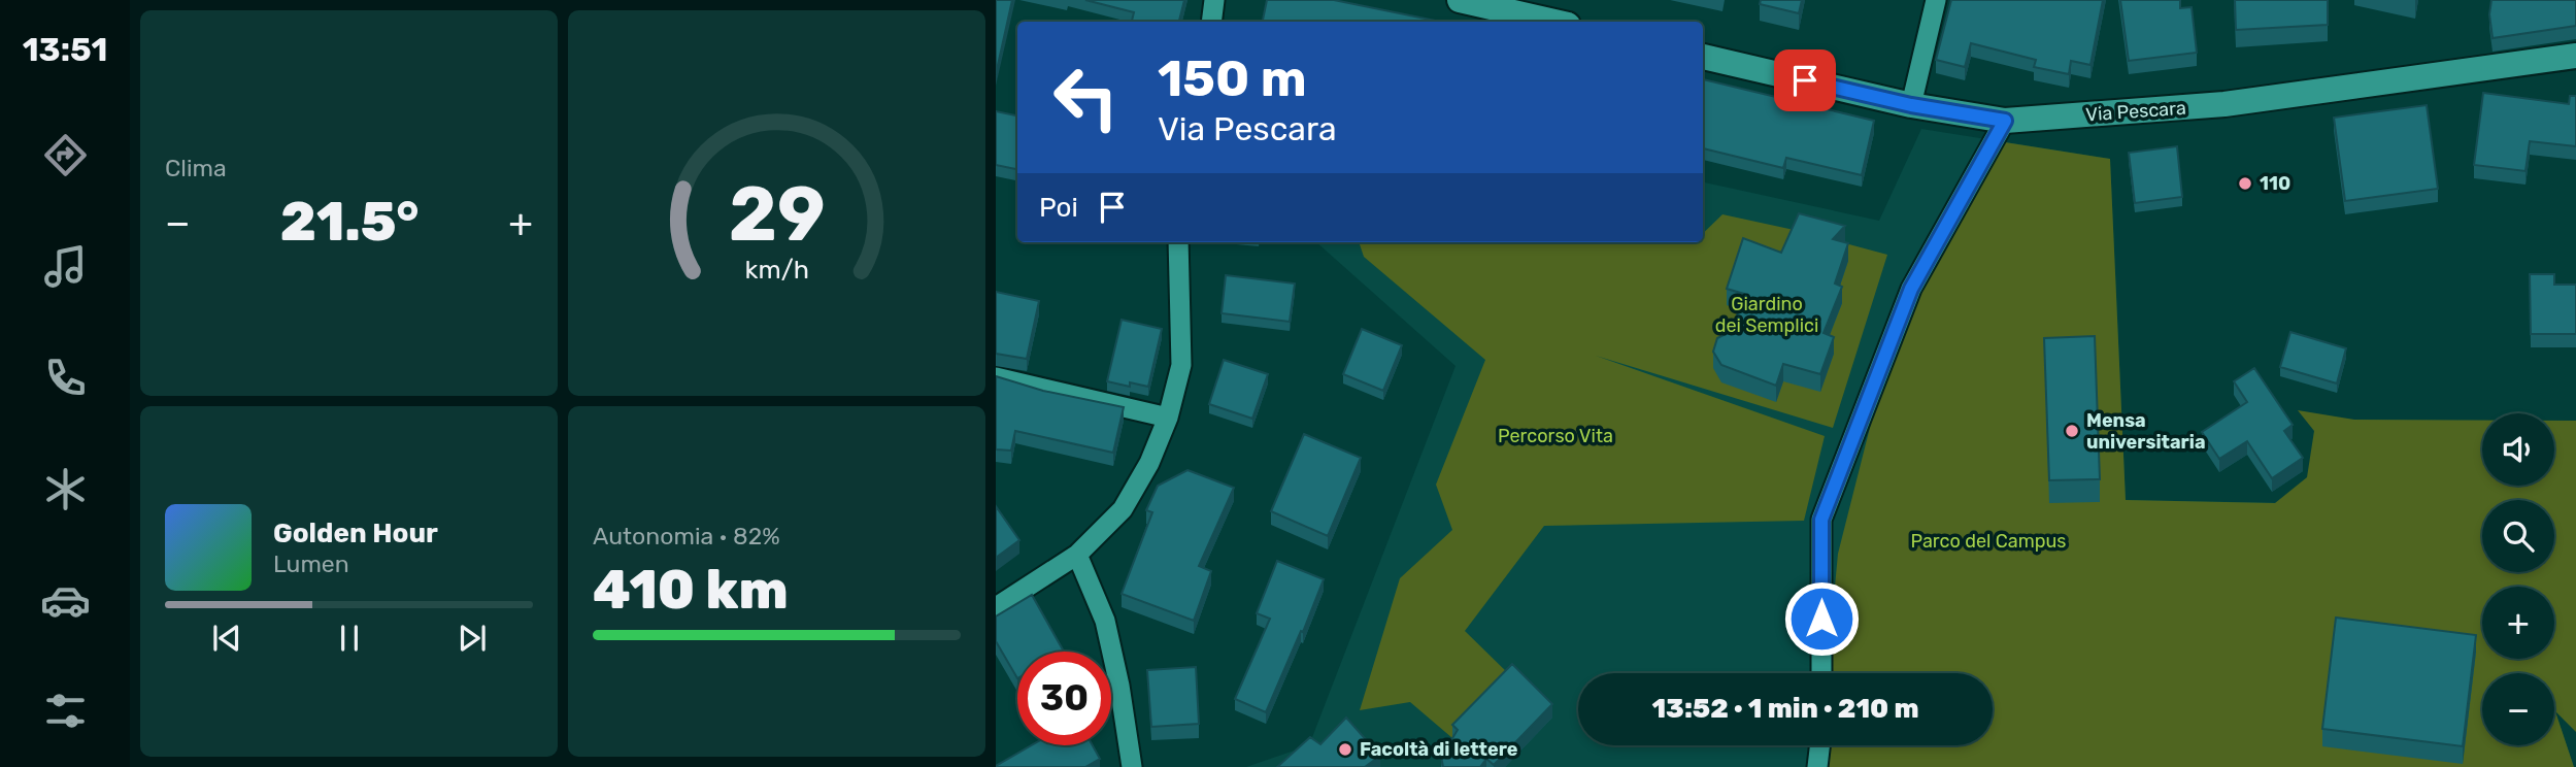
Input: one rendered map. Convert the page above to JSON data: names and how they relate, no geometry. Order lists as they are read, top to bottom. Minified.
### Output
{"streets":{"street":["Via Pescara"]},"parks":["Giardino dei Semplici","Percorso Vita","Parco del Campus"],"places":["110","Mensa universitaria","Facoltà di lettere"],"page":{"tabs":"13:51","tile":["Clima",["Autonomia · 82%","410 km"]],"turn":["150 m","Via Pescara"],"then":"Poi","heat":["−","21.5°","+"],"map_buttons":["+","−"],"song":["Golden Hour","Lumen"],"limit":"30","trip":"13:52 · 1 min · 210 m","gauge":["29","km/h"]}}
